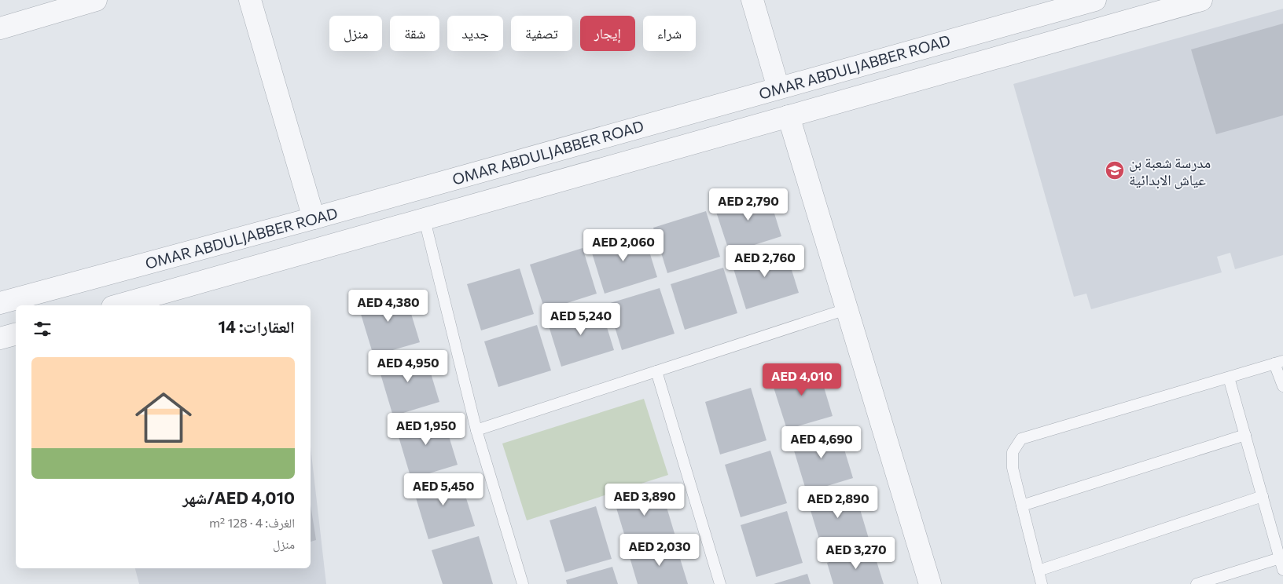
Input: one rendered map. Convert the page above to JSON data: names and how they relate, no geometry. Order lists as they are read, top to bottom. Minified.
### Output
{"streets":{"street":["OMAR ABDULJABBER ROAD"]},"places":{"school or university":["مدرسة شعبة بن عياش الابدائية"]},"page":{"chip":["شراء","إيجار","تصفية","جديد","شقة","منزل"],"price":["AED 2,790","AED 2,060","AED 2,760","AED 4,380","AED 5,240","AED 4,950","AED 4,010","AED 1,950","AED 4,690","AED 5,450","AED 3,890","AED 2,890","AED 2,030","AED 3,270"],"heading":"العقارات: 14","list":[{"name":"AED 4,010/شهر","note":"الغرف: 4 · 128 m² · منزل"}]}}
